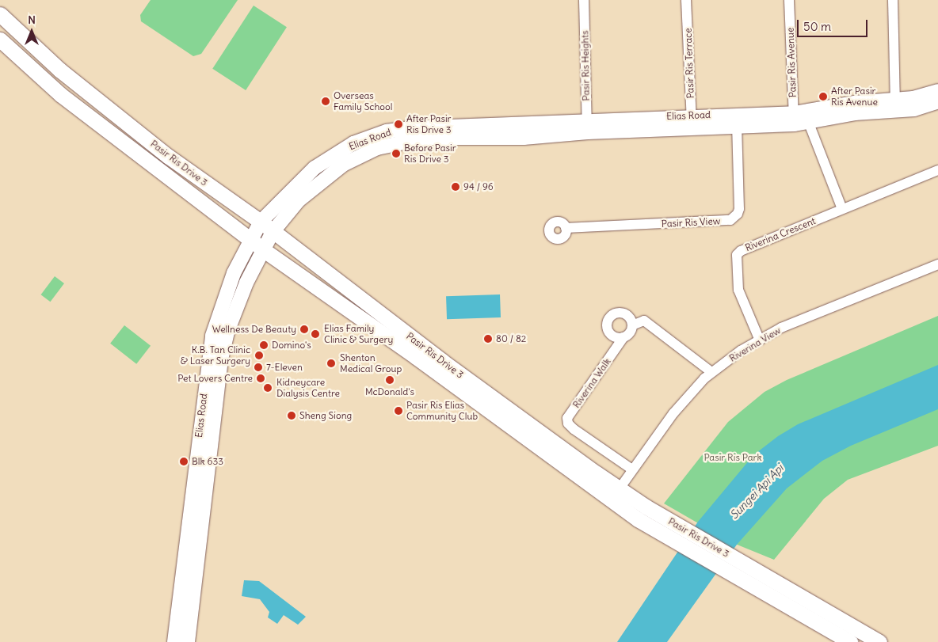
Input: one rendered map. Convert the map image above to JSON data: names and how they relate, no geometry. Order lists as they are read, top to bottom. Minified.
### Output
{"streets":{"main road":["Pasir Ris Drive 3"],"street":["Pasir Ris Avenue","Pasir Ris Terrace","Pasir Ris Heights","Elias Road","Pasir Ris View","Riverina Crescent","Riverina View","Riverina Walk"]},"crossings":[["Pasir Ris Avenue","Elias Road"],["Pasir Ris Terrace","Elias Road"],["Pasir Ris Heights","Elias Road"],["Elias Road","Pasir Ris Drive 3"],["Elias Road","Pasir Ris View"],["Pasir Ris Drive 3","Riverina View"],["Riverina Crescent","Riverina View"],["Riverina View","Riverina Walk"]],"water":["Sungei Api Api"],"parks":["Pasir Ris Park"],"places":["After Pasir Ris Avenue","Overseas Family School","After Pasir Ris Drive 3","Before Pasir Ris Drive 3","94 / 96","Wellness De Beauty","Elias Family Clinic & Surgery","80 / 82","Domino's","K.B. Tan Clinic & Laser Surgery","Shenton Medical Group","7-Eleven","Pet Lovers Centre","McDonald's","Kidneycare Dialysis Centre","Pasir Ris Elias Community Club","Sheng Siong","Blk 633"],"scale_bar":"50 m","north":"top"}
